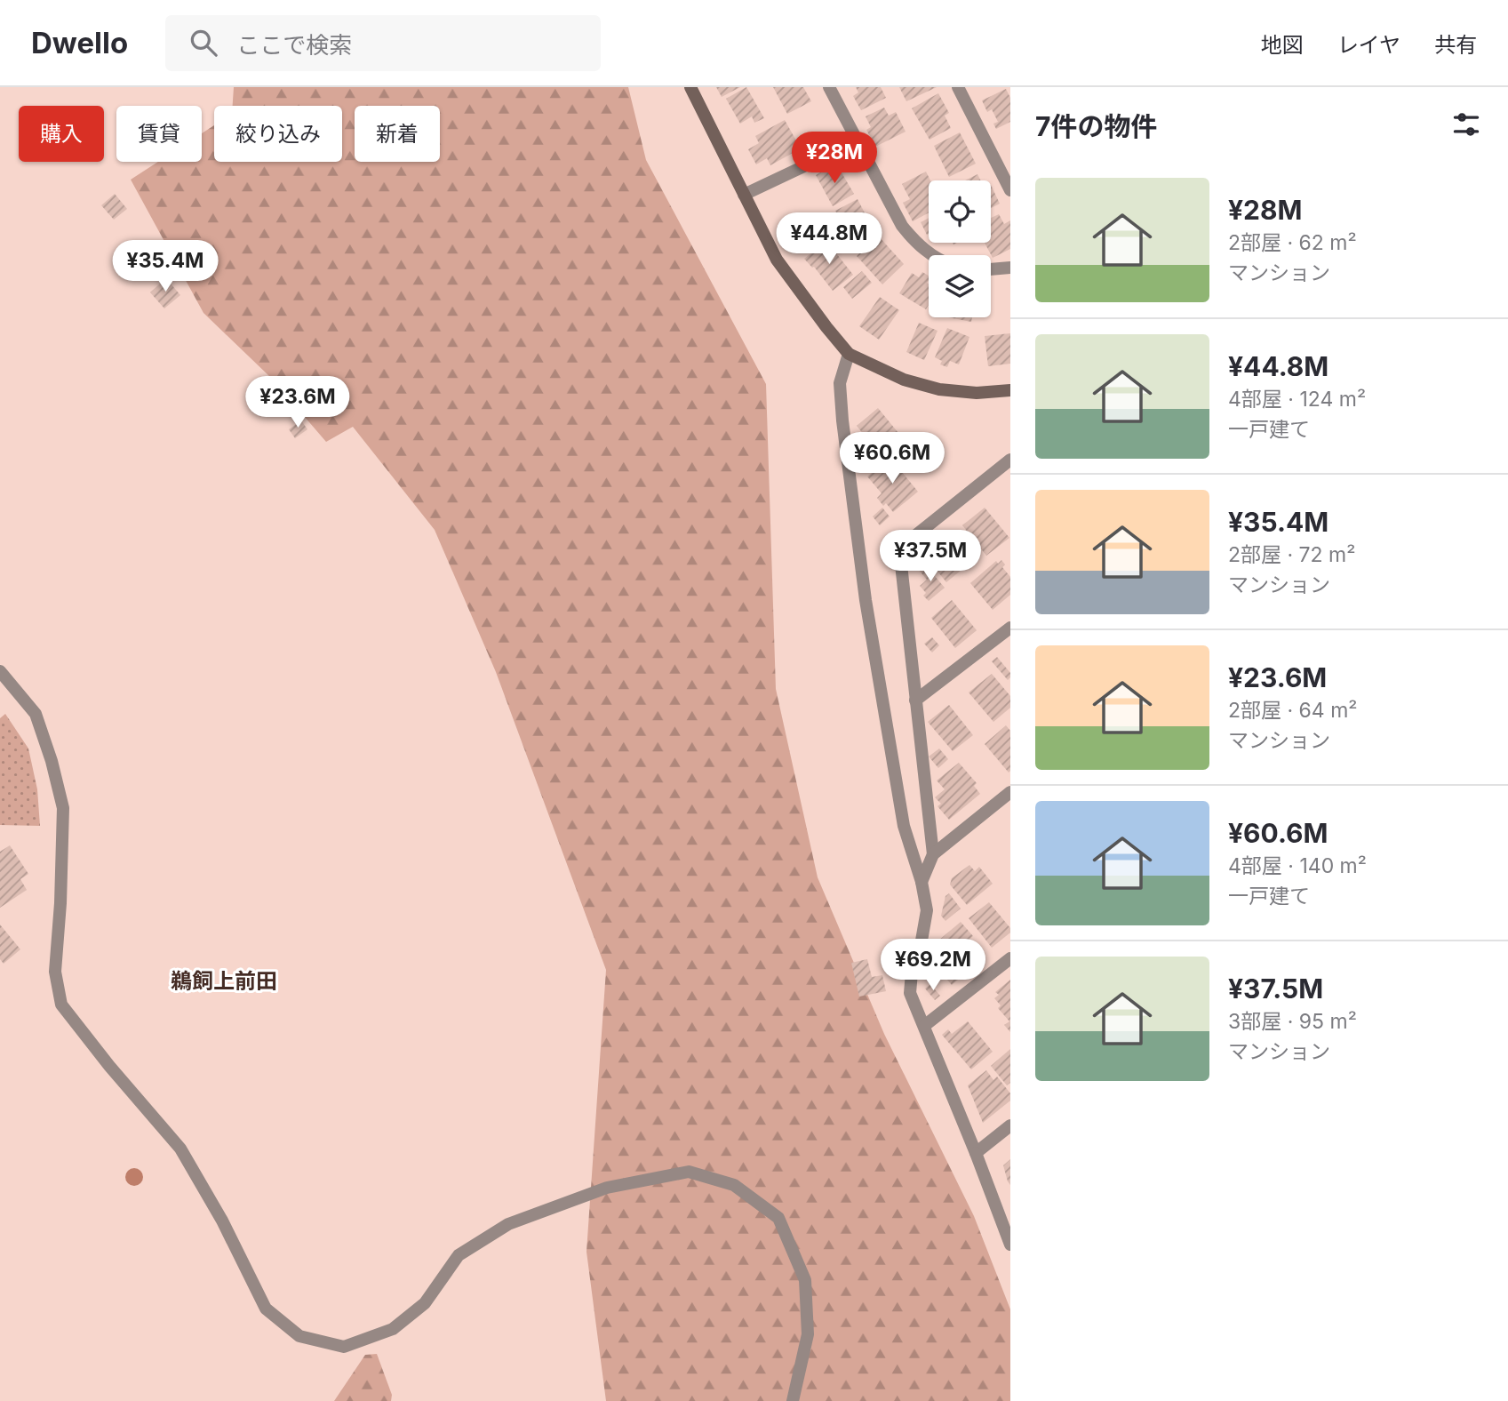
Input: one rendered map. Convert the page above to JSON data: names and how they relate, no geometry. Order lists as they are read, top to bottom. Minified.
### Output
{"districts":["鵜飼上前田"],"page":{"header":"Dwello","search":"ここで検索","nav":["地図","レイヤ","共有"],"heading":"7件の物件","chip":["購入","賃貸","絞り込み","新着"],"price":["¥28M","¥44.8M","¥35.4M","¥23.6M","¥60.6M","¥37.5M","¥69.2M"],"list":[{"name":"¥28M","note":"2部屋 · 62 m² · マンション"},{"name":"¥44.8M","note":"4部屋 · 124 m² · 一戸建て"},{"name":"¥35.4M","note":"2部屋 · 72 m² · マンション"},{"name":"¥23.6M","note":"2部屋 · 64 m² · マンション"},{"name":"¥60.6M","note":"4部屋 · 140 m² · 一戸建て"},{"name":"¥37.5M","note":"3部屋 · 95 m² · マンション"}]}}
